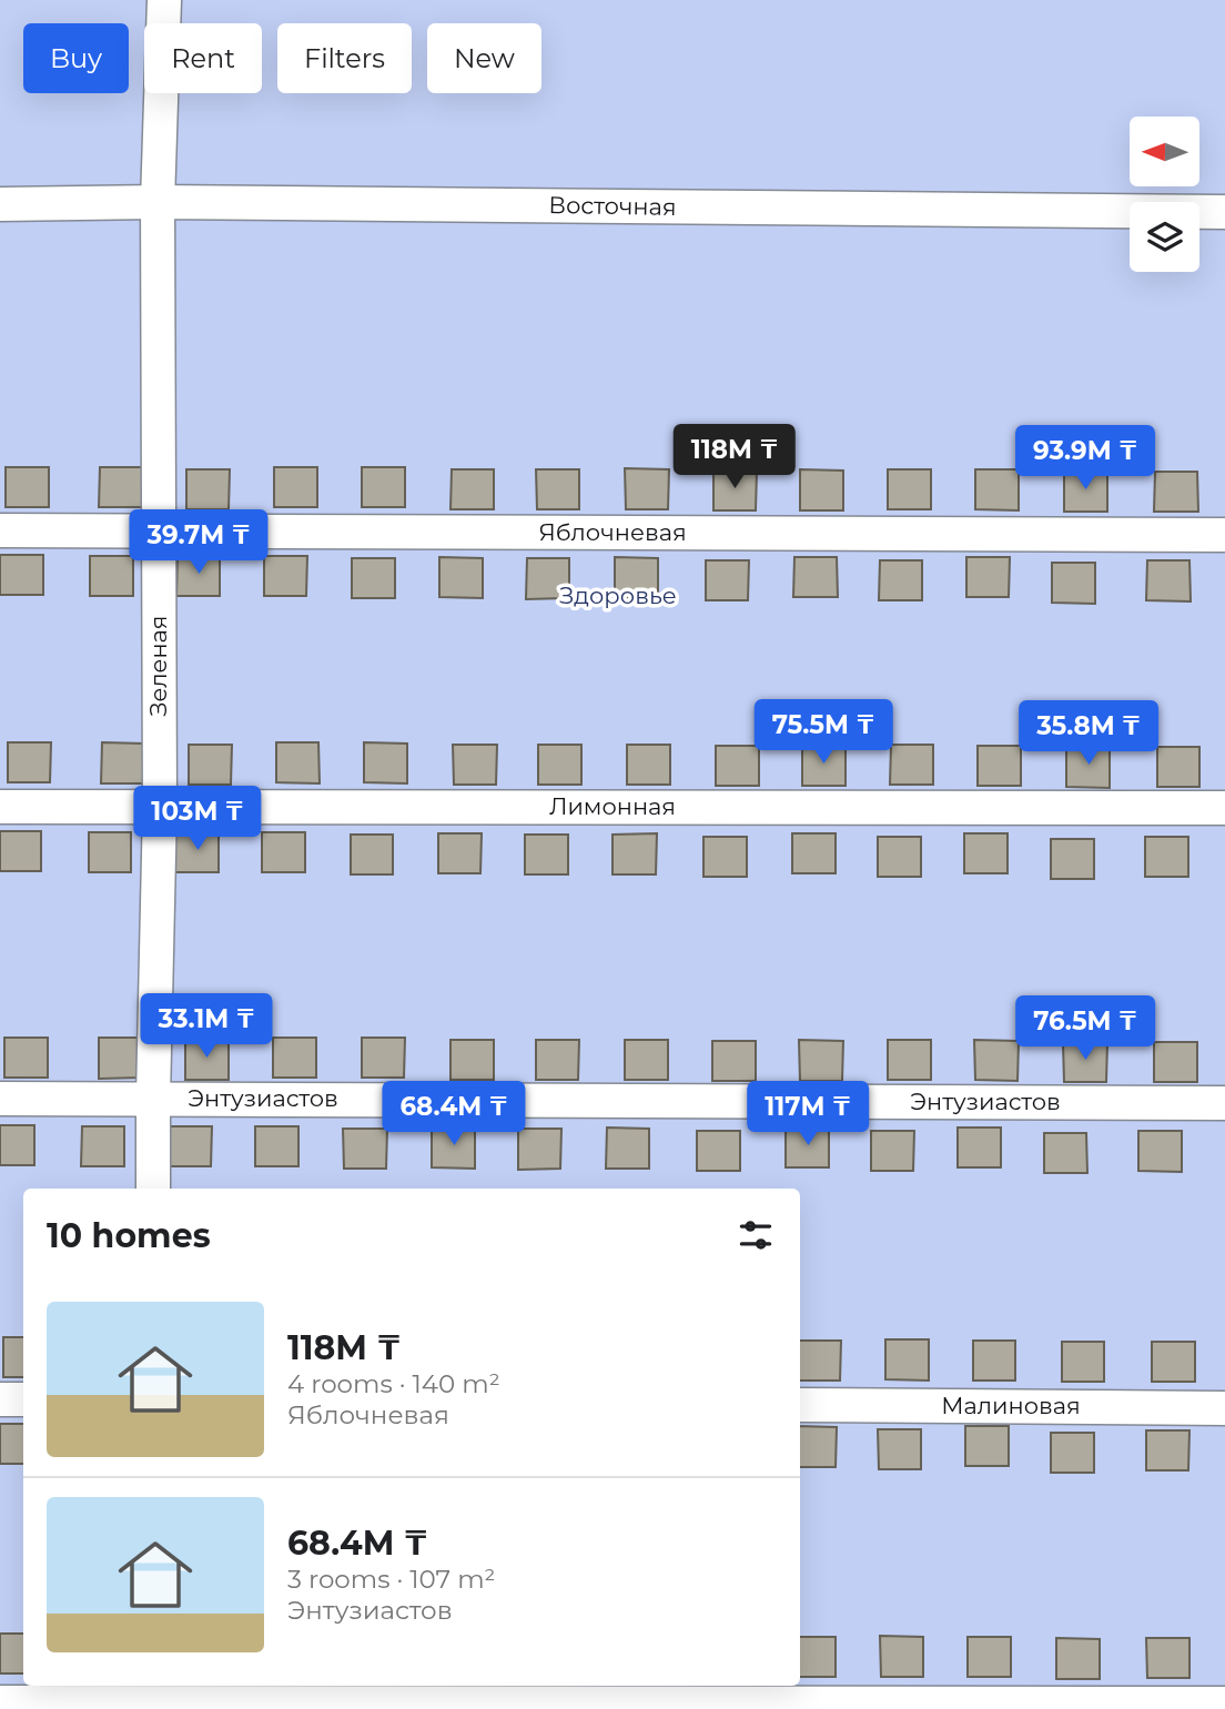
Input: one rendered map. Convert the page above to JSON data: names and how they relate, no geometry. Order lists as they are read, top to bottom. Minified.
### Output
{"streets":{"street":["Восточная","Яблочневая","Зеленая","Лимонная","Энтузиастов","Малиновая"]},"crossings":[["Восточная","Зеленая"],["Яблочневая","Зеленая"],["Зеленая","Лимонная"],["Зеленая","Энтузиастов"]],"parks":["Здоровье"],"north":"left","page":{"chip":["Buy","Rent","Filters","New"],"price":["118M ₸","93.9M ₸","39.7M ₸","75.5M ₸","35.8M ₸","103M ₸","33.1M ₸","76.5M ₸","68.4M ₸","117M ₸"],"heading":"10 homes","list":[{"name":"118M ₸","note":"4 rooms · 140 m² · Яблочневая"},{"name":"68.4M ₸","note":"3 rooms · 107 m² · Энтузиастов"}]}}
